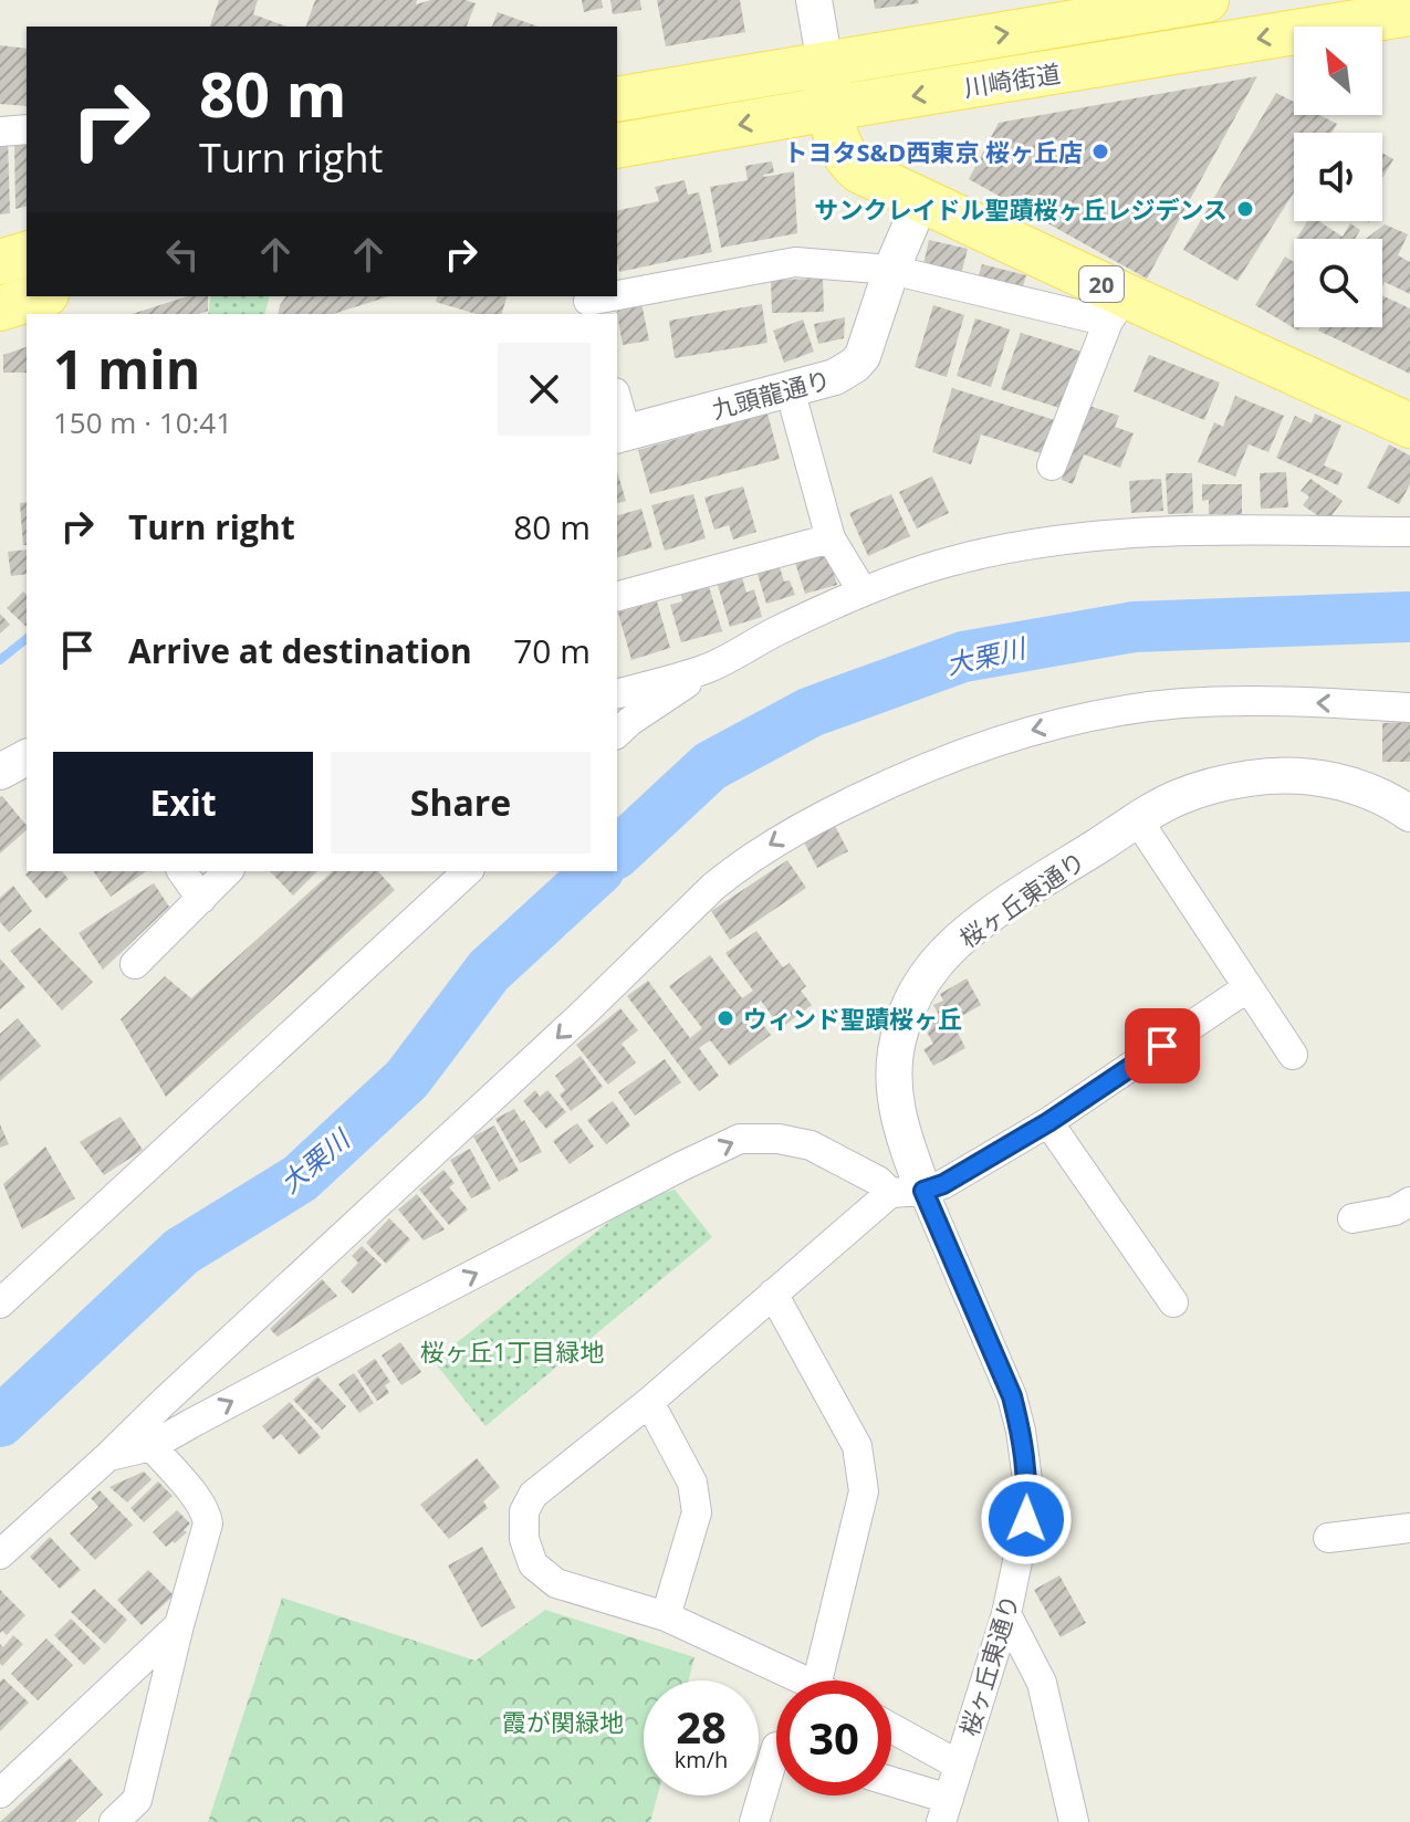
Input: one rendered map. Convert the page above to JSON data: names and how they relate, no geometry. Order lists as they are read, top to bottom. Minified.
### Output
{"streets":{"main road":["川崎街道","20"],"street":["九頭龍通り","桜ヶ丘東通り"]},"crossings":[["川崎街道","20"],["20","九頭龍通り"]],"water":["大栗川"],"parks":["桜ヶ丘1丁目緑地","霞が関緑地"],"places":["トヨタS&D西東京 桜ヶ丘店","サンクレイドル聖蹟桜ヶ丘レジデンス","ウィンド聖蹟桜ヶ丘"],"north":"top left","page":{"turn":["80 m","Turn right"],"heading":["1 min","150 m · 10:41"],"list":[{"name":"Turn right","value":"80 m"},{"name":"Arrive at destination","value":"70 m"}],"buttons":["Exit","Share"],"speed":"28 km/h","limit":"30"}}
